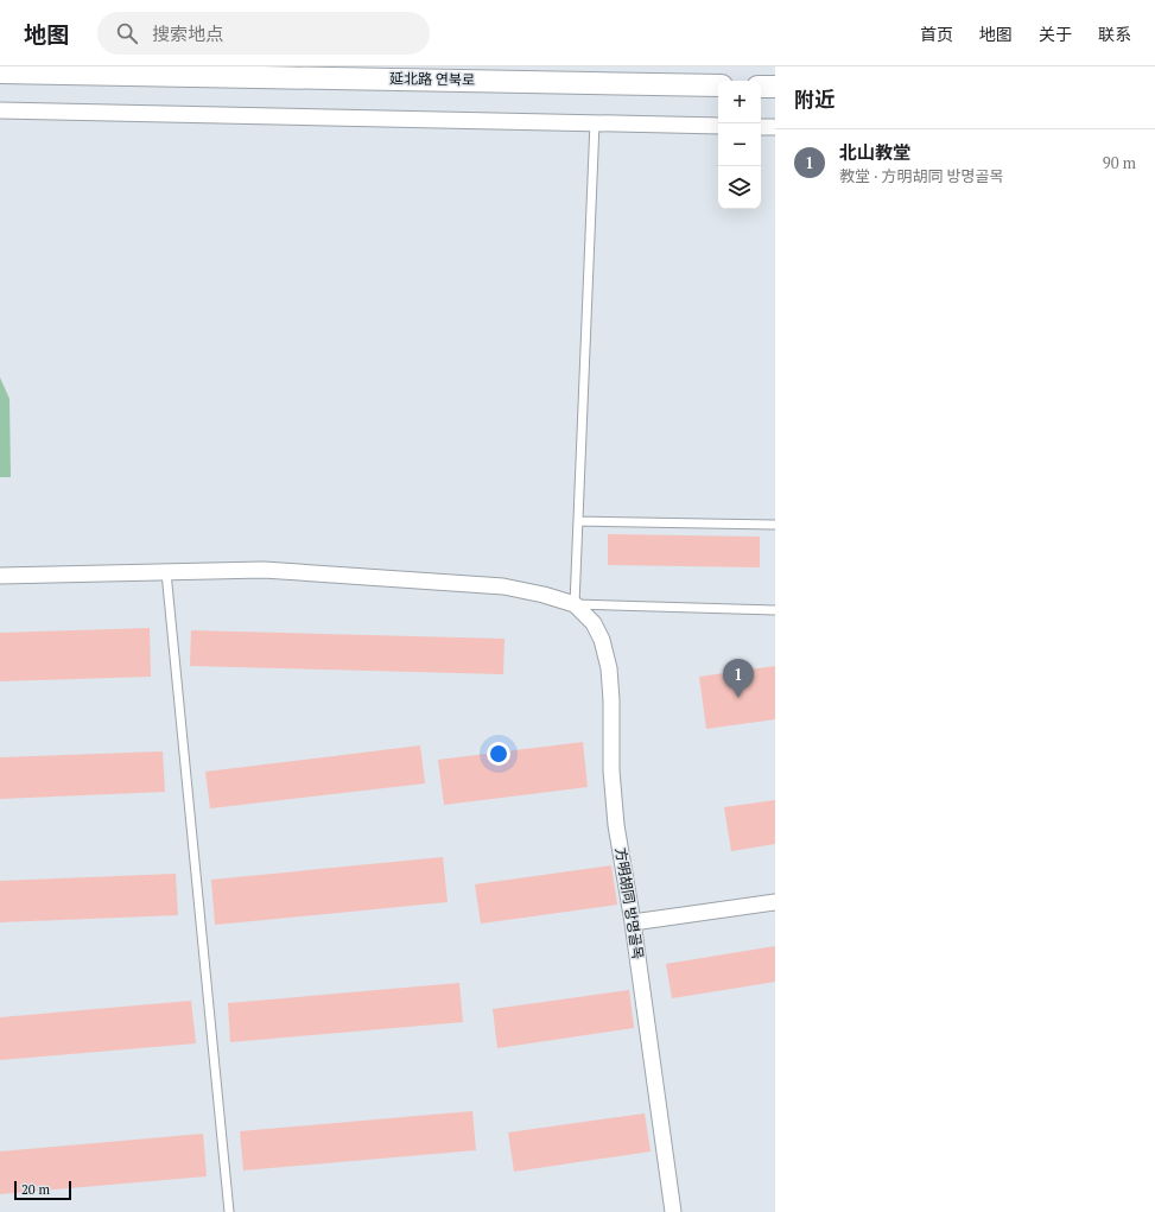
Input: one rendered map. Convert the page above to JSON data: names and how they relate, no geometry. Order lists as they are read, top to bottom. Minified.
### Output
{"streets":{"main road":["延北路 연북로"],"street":["方明胡同 방명골목"]},"scale_bar":"20 m","page":{"header":"地图","search":"搜索地点","nav":["首页","地图","关于","联系"],"heading":"附近","map_buttons":["+","−"],"list":[{"mark":"1","name":"北山教堂","note":"教堂 · 方明胡同 방명골목","value":"90 m"}],"pins":"1","scale":"20 m"}}
